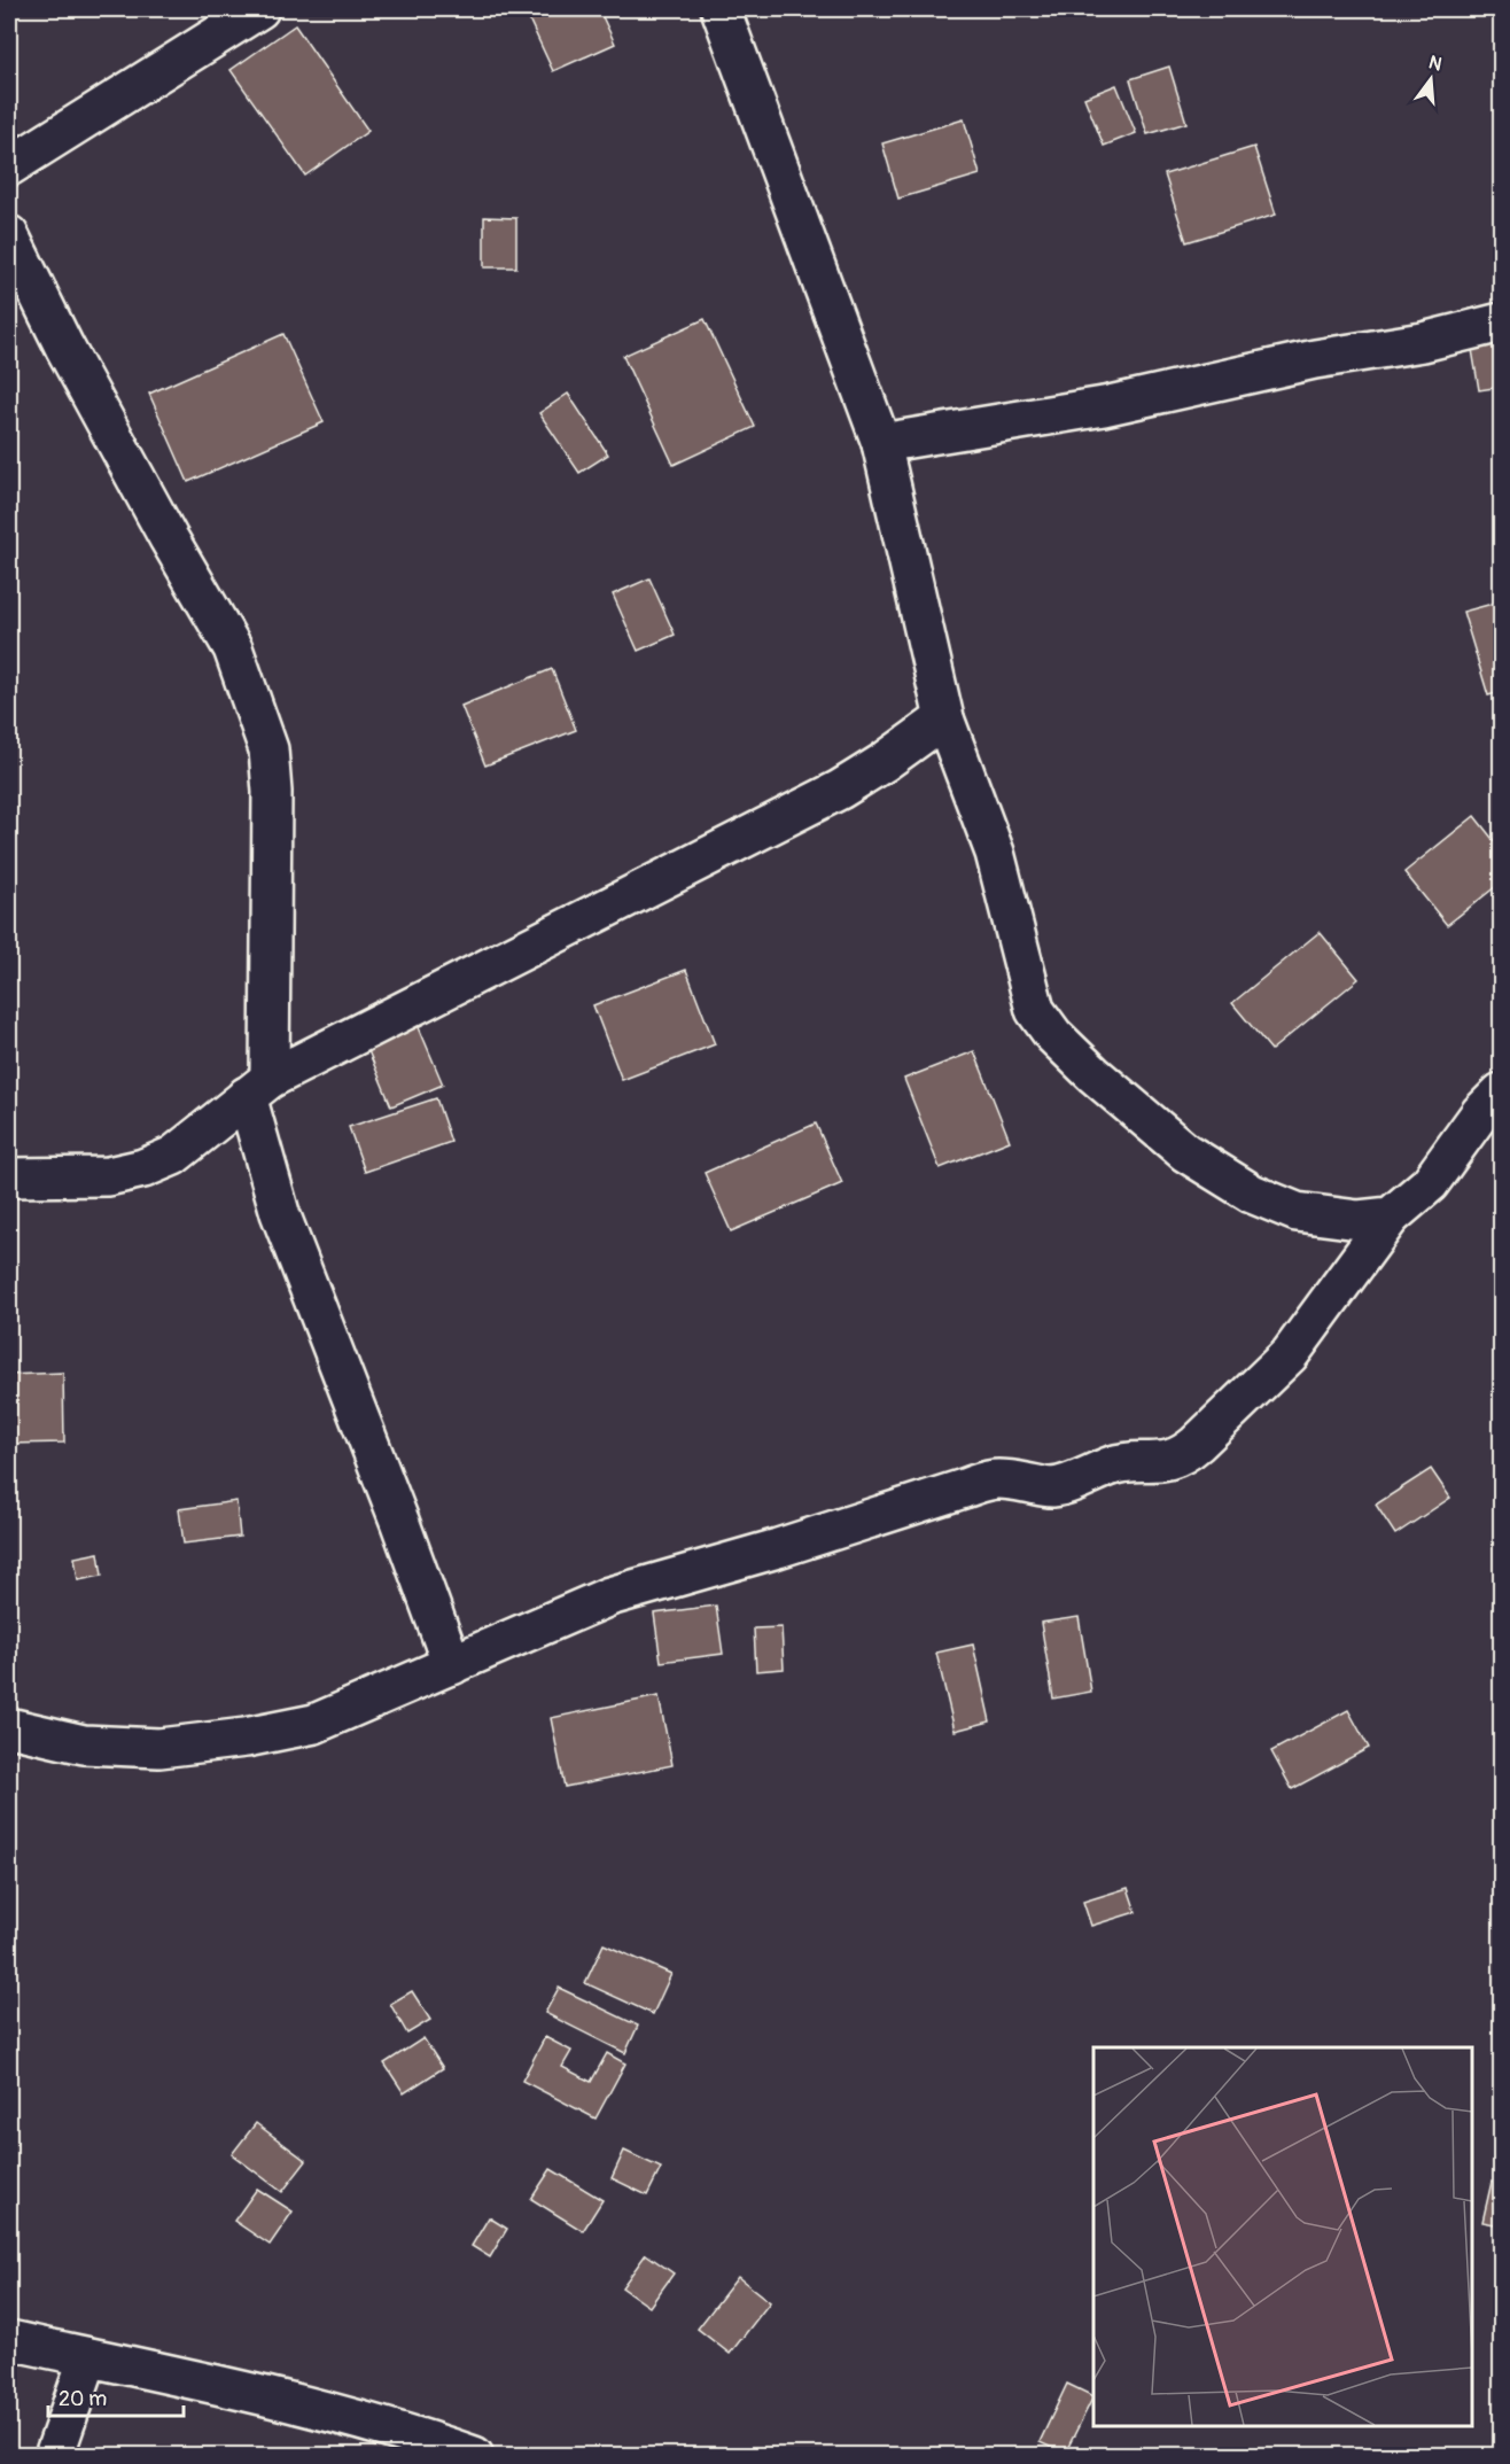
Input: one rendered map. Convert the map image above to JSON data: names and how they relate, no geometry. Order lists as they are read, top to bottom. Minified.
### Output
{"scale_bar":"20 m","north":"top"}
